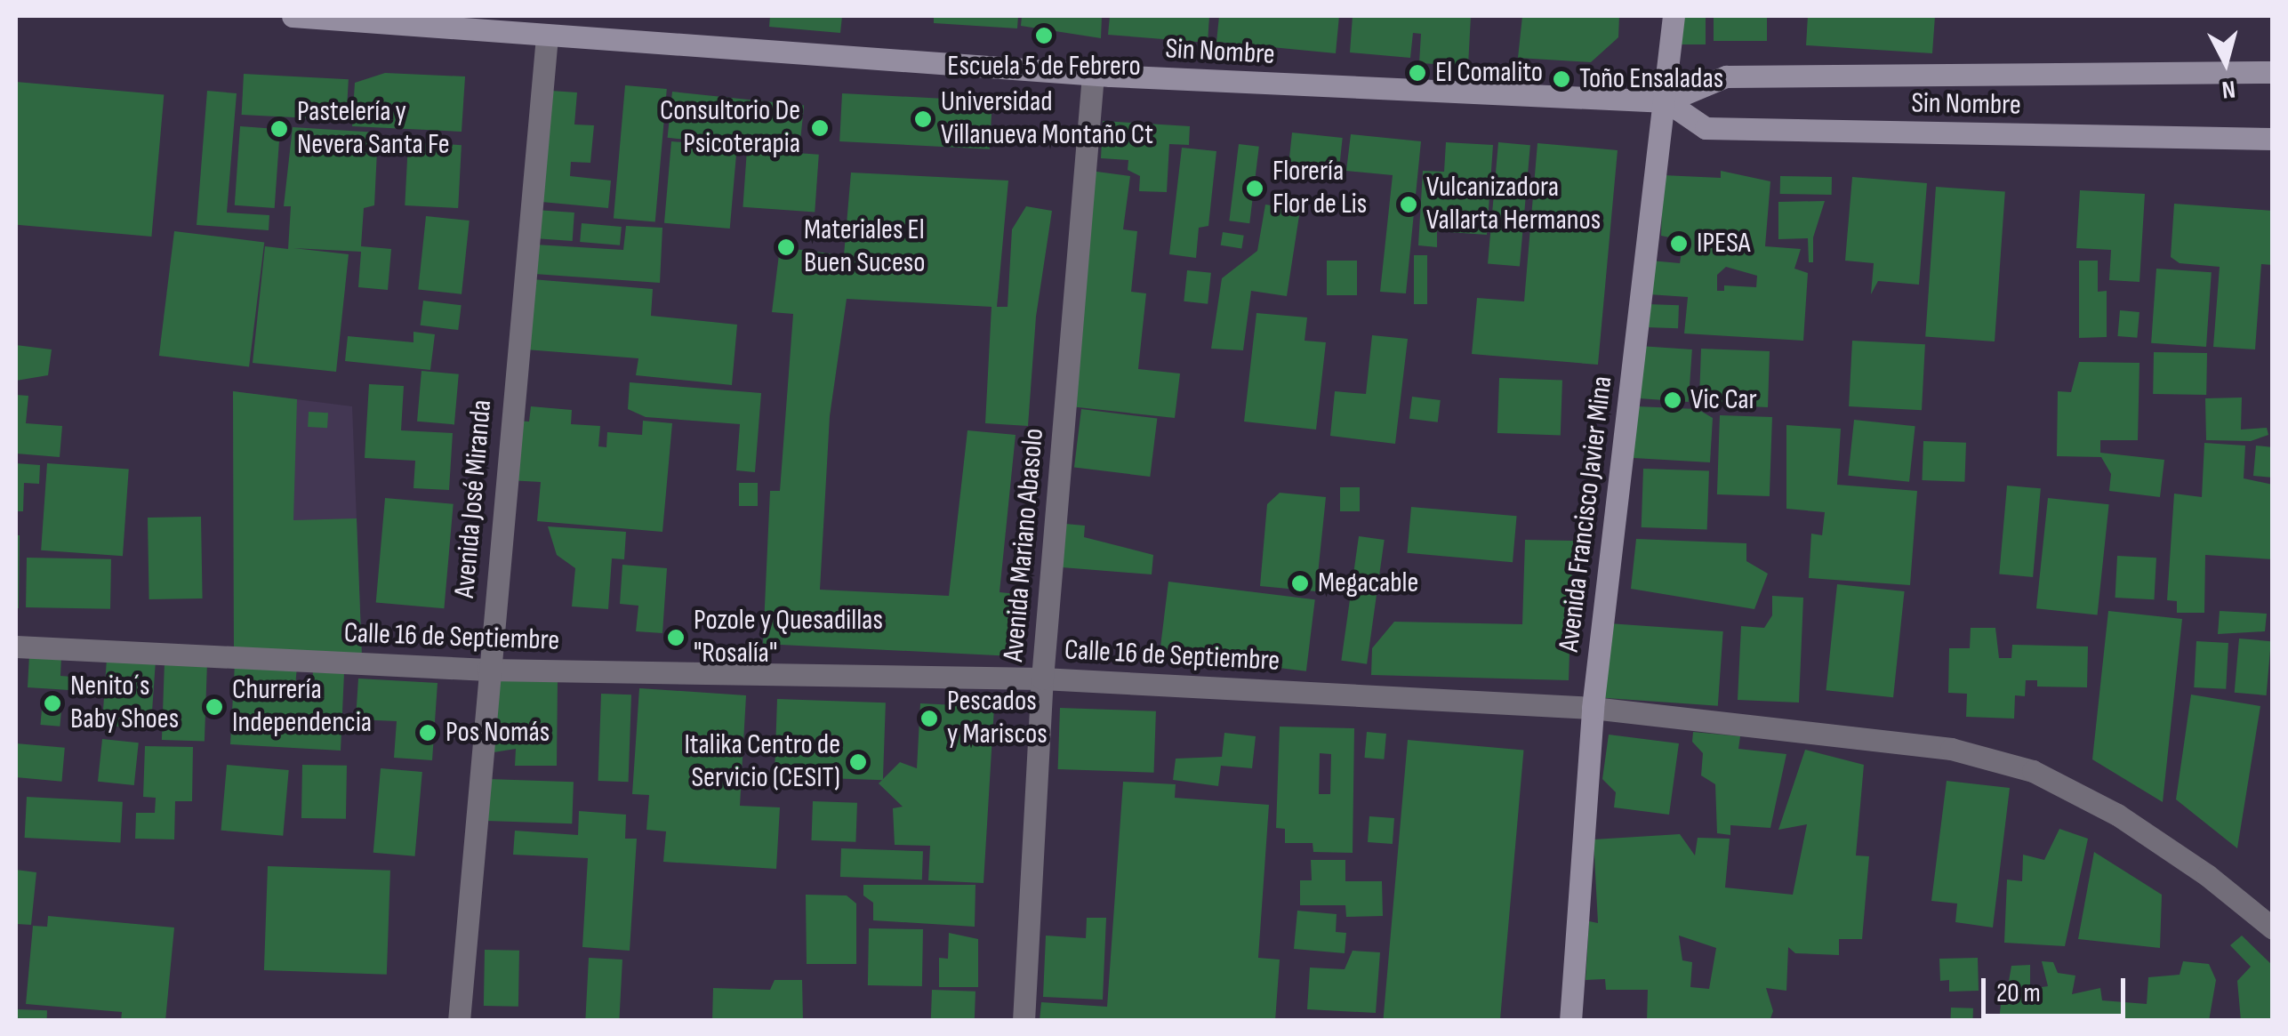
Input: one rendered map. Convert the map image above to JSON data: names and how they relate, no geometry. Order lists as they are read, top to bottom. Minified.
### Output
{"streets":{"main road":["Sin Nombre","Avenida Francisco Javier Mina"],"street":["Avenida José Miranda","Avenida Mariano Abasolo","Calle 16 de Septiembre"]},"crossings":[["Sin Nombre","Avenida José Miranda"],["Sin Nombre","Avenida Francisco Javier Mina"],["Sin Nombre","Avenida Mariano Abasolo"],["Avenida José Miranda","Calle 16 de Septiembre"],["Avenida Francisco Javier Mina","Calle 16 de Septiembre"],["Avenida Mariano Abasolo","Calle 16 de Septiembre"]],"places":["Escuela 5 de Febrero","El Comalito","Toño Ensaladas","Universidad Villanueva Montaño Ct","Consultorio De Psicoterapia","Pastelería y Nevera Santa Fe","Florería Flor de Lis","Vulcanizadora Vallarta Hermanos","IPESA","Materiales El Buen Suceso","Vic Car","Megacable","Pozole y Quesadillas \"Rosalía\"","Nenito´s Baby Shoes","Churrería Independencia","Pescados y Mariscos","Pos Nomás","Italika Centro de Servicio (CESIT)"],"scale_bar":"20 m","north":"bottom"}
